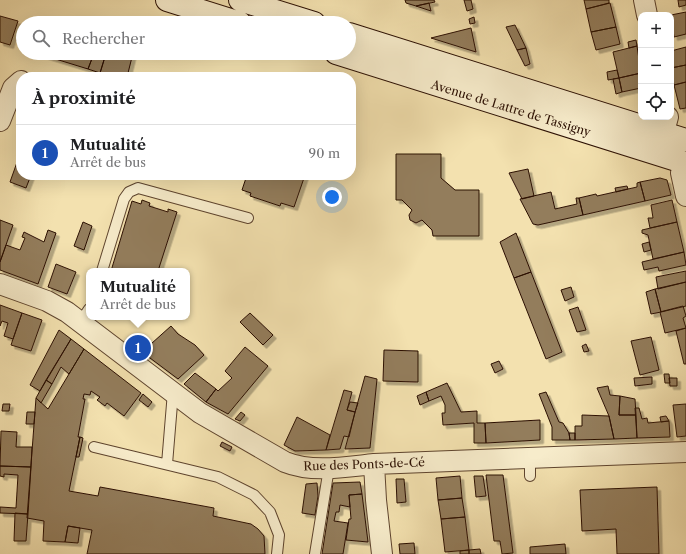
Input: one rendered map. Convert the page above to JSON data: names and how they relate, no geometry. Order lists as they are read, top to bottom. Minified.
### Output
{"streets":{"street":["Avenue de Lattre de Tassigny","Rue des Ponts-de-Cé"]},"page":{"map_buttons":["+","−"],"search":"Rechercher","heading":"À proximité","list":[{"mark":"1","name":"Mutualité","note":"Arrêt de bus","value":"90 m"}],"popup":["Mutualité","Arrêt de bus"],"pins":"1"}}
